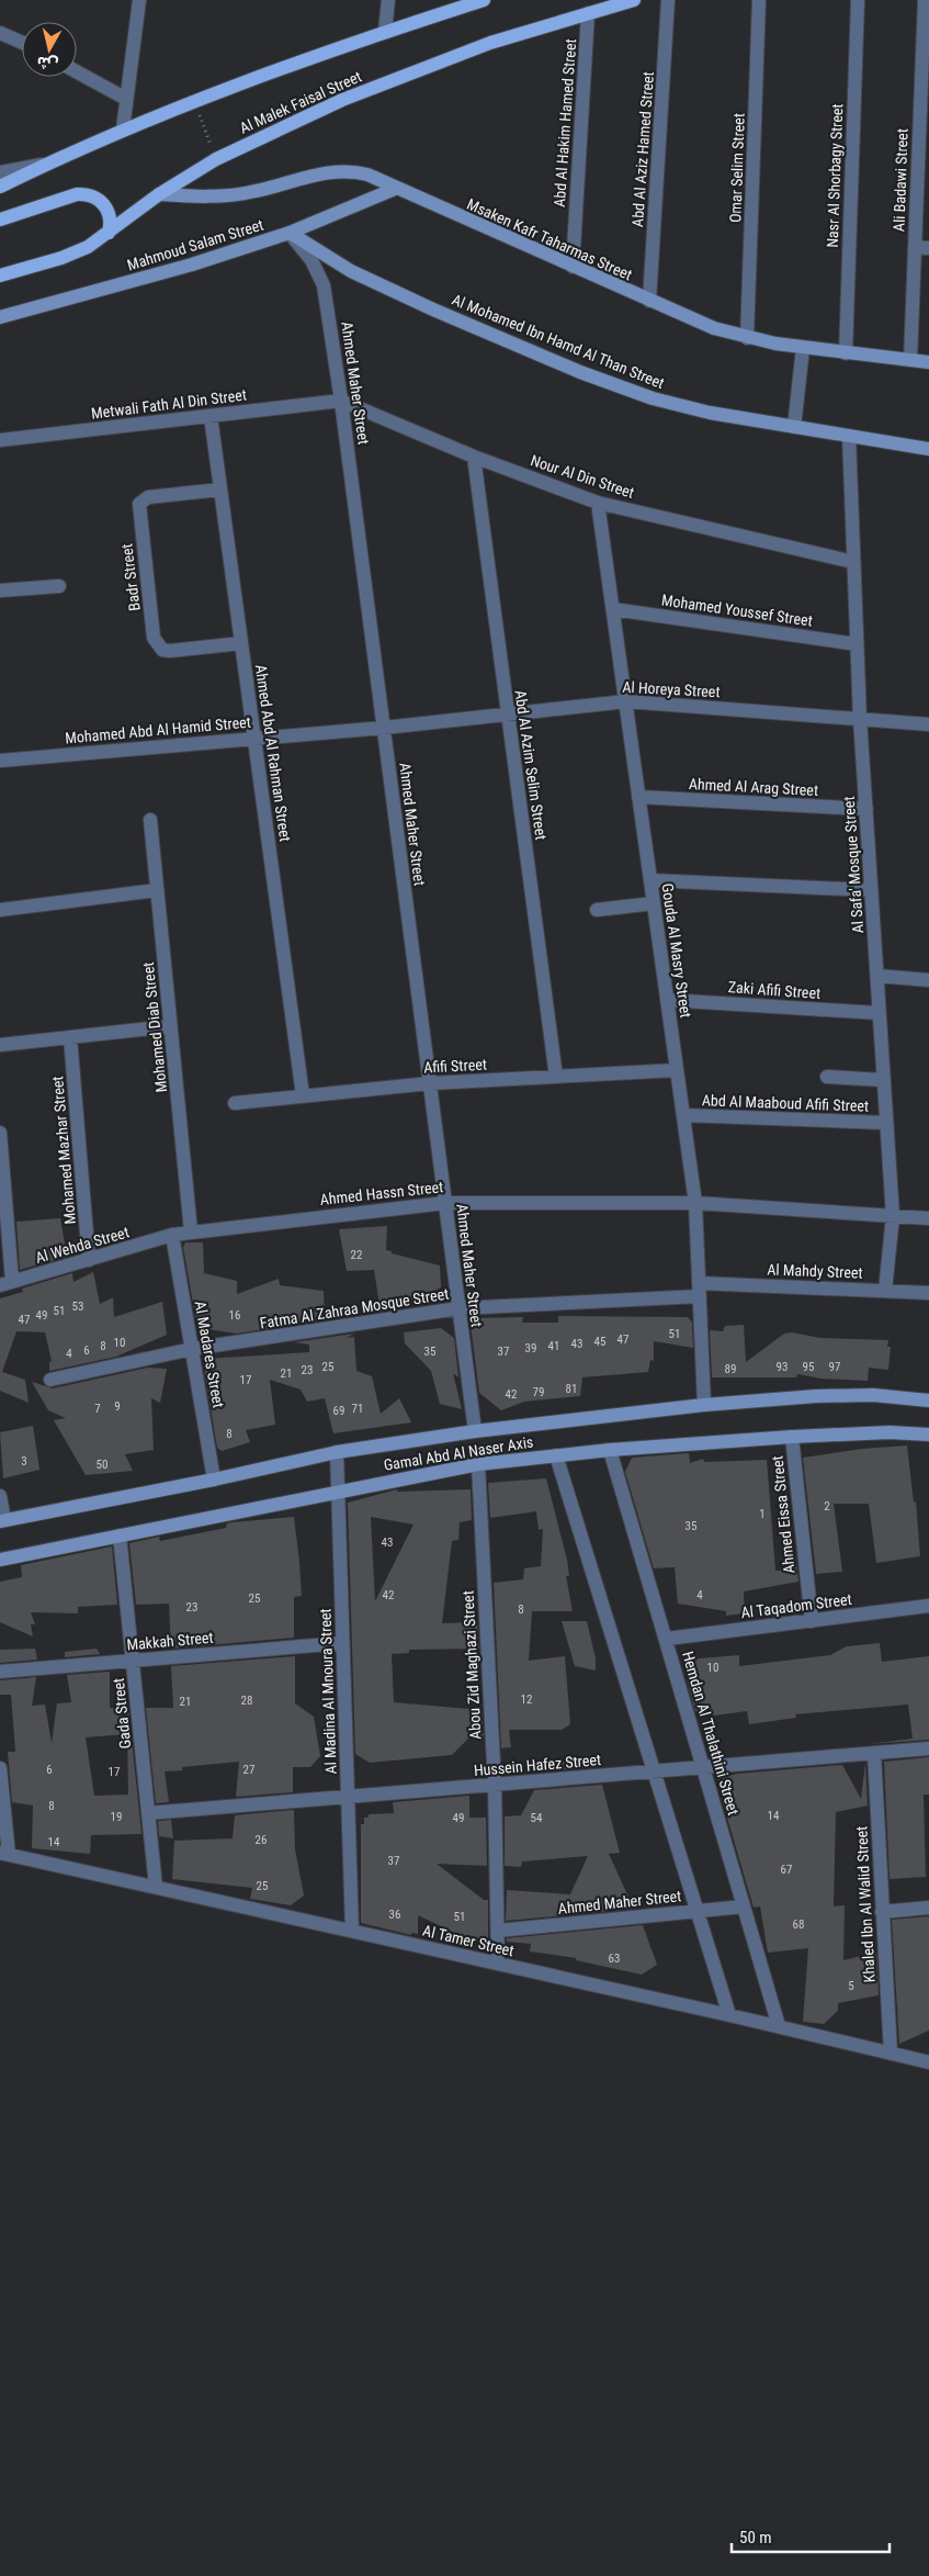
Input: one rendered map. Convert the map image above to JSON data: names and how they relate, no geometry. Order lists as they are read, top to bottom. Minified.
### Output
{"streets":{"main road":["Al Malek Faisal Street"],"street":["Abd Al Hakim Hamed Street","Abd Al Aziz Hamed Street","Omar Selim Street","Nasr Al Shorbagy Street","Ali Badawi Street","Msaken Kafr Taharmas Street","Mahmoud Salam Street","Al Mohamed Ibn Hamd Al Than Street","Ahmed Maher Street","Metwali Fath Al Din Street","Nour Al Din Street","Badr Street","Mohamed Youssef Street","Al Horeya Street","Mohamed Abd Al Hamid Street","Ahmed Abd Al Rahman Street","Abd Al Azim Selim Street","Ahmed Al Arag Street","Al Safa' Mosque Street","Gouda Al Masry Street","Zaki Afifi Street","Mohamed Diab Street","Afifi Street","Abd Al Maaboud Afifi Street","Mohamed Mazhar Street","Ahmed Hassn Street","Al Wehda Street","Al Mahdy Street","Fatma Al Zahraa Mosque Street","Al Madares Street","Gamal Abd Al Naser Axis","Ahmed Eissa Street","Al Taqadom Street","Makkah Street","Abou Zid Maghazi Street","Al Madina Al Mnoura Street","Gada Street","Hemdan Al Thalathini Street","Hussein Hafez Street","Khaled Ibn Al Walid Street","Al Tamer Street"]},"crossings":[["Al Malek Faisal Street","Abd Al Hakim Hamed Street"],["Al Malek Faisal Street","Msaken Kafr Taharmas Street"],["Abd Al Hakim Hamed Street","Msaken Kafr Taharmas Street"],["Abd Al Aziz Hamed Street","Msaken Kafr Taharmas Street"],["Omar Selim Street","Msaken Kafr Taharmas Street"],["Nasr Al Shorbagy Street","Msaken Kafr Taharmas Street"],["Ali Badawi Street","Msaken Kafr Taharmas Street"],["Msaken Kafr Taharmas Street","Mahmoud Salam Street"],["Mahmoud Salam Street","Al Mohamed Ibn Hamd Al Than Street"],["Mahmoud Salam Street","Ahmed Maher Street"],["Al Mohamed Ibn Hamd Al Than Street","Ahmed Maher Street"],["Al Mohamed Ibn Hamd Al Than Street","Al Safa' Mosque Street"],["Ahmed Maher Street","Metwali Fath Al Din Street"],["Ahmed Maher Street","Nour Al Din Street"],["Ahmed Maher Street","Al Horeya Street"],["Ahmed Maher Street","Mohamed Abd Al Hamid Street"],["Ahmed Maher Street","Afifi Street"],["Ahmed Maher Street","Ahmed Hassn Street"],["Ahmed Maher Street","Fatma Al Zahraa Mosque Street"],["Ahmed Maher Street","Gamal Abd Al Naser Axis"],["Ahmed Maher Street","Abou Zid Maghazi Street"],["Ahmed Maher Street","Hemdan Al Thalathini Street"],["Metwali Fath Al Din Street","Nour Al Din Street"],["Metwali Fath Al Din Street","Ahmed Abd Al Rahman Street"],["Nour Al Din Street","Abd Al Azim Selim Street"],["Nour Al Din Street","Al Safa' Mosque Street"],["Nour Al Din Street","Gouda Al Masry Street"],["Badr Street","Ahmed Abd Al Rahman Street"],["Mohamed Youssef Street","Al Safa' Mosque Street"],["Mohamed Youssef Street","Gouda Al Masry Street"],["Al Horeya Street","Mohamed Abd Al Hamid Street"],["Al Horeya Street","Abd Al Azim Selim Street"],["Al Horeya Street","Al Safa' Mosque Street"],["Al Horeya Street","Gouda Al Masry Street"],["Mohamed Abd Al Hamid Street","Ahmed Abd Al Rahman Street"],["Ahmed Abd Al Rahman Street","Afifi Street"],["Abd Al Azim Selim Street","Afifi Street"],["Ahmed Al Arag Street","Al Safa' Mosque Street"],["Ahmed Al Arag Street","Gouda Al Masry Street"],["Al Safa' Mosque Street","Zaki Afifi Street"],["Al Safa' Mosque Street","Abd Al Maaboud Afifi Street"],["Al Safa' Mosque Street","Ahmed Hassn Street"],["Al Safa' Mosque Street","Al Mahdy Street"],["Gouda Al Masry Street","Zaki Afifi Street"],["Gouda Al Masry Street","Afifi Street"],["Gouda Al Masry Street","Abd Al Maaboud Afifi Street"],["Gouda Al Masry Street","Ahmed Hassn Street"],["Gouda Al Masry Street","Al Mahdy Street"],["Gouda Al Masry Street","Fatma Al Zahraa Mosque Street"],["Gouda Al Masry Street","Gamal Abd Al Naser Axis"],["Mohamed Diab Street","Ahmed Hassn Street"],["Mohamed Mazhar Street","Al Wehda Street"],["Ahmed Hassn Street","Al Wehda Street"],["Ahmed Hassn Street","Al Madares Street"],["Al Wehda Street","Al Madares Street"],["Al Mahdy Street","Fatma Al Zahraa Mosque Street"],["Fatma Al Zahraa Mosque Street","Al Madares Street"],["Al Madares Street","Gamal Abd Al Naser Axis"],["Gamal Abd Al Naser Axis","Ahmed Eissa Street"],["Gamal Abd Al Naser Axis","Abou Zid Maghazi Street"],["Gamal Abd Al Naser Axis","Al Madina Al Mnoura Street"],["Gamal Abd Al Naser Axis","Gada Street"],["Gamal Abd Al Naser Axis","Hemdan Al Thalathini Street"],["Ahmed Eissa Street","Al Taqadom Street"],["Al Taqadom Street","Hemdan Al Thalathini Street"],["Makkah Street","Al Madina Al Mnoura Street"],["Makkah Street","Gada Street"],["Abou Zid Maghazi Street","Hussein Hafez Street"],["Abou Zid Maghazi Street","Al Tamer Street"],["Al Madina Al Mnoura Street","Hussein Hafez Street"],["Al Madina Al Mnoura Street","Al Tamer Street"],["Gada Street","Hussein Hafez Street"],["Gada Street","Al Tamer Street"],["Hemdan Al Thalathini Street","Hussein Hafez Street"],["Hemdan Al Thalathini Street","Al Tamer Street"],["Hussein Hafez Street","Khaled Ibn Al Walid Street"],["Khaled Ibn Al Walid Street","Al Tamer Street"]],"house_numbers":["22","53","51","49","16","47","51","47","45","10","43","8","41","39","6","35","37","4","25","93","95","97","89","23","21","17","81","79","42","9","7","71","69","8","3","50","2","1","35","43","42","4","25","23","8","10","12","28","21","6","27","17","8","14","19","49","54","26","14","37","67","25","36","51","68","63","5"],"scale_bar":"50 m","north":"bottom"}
